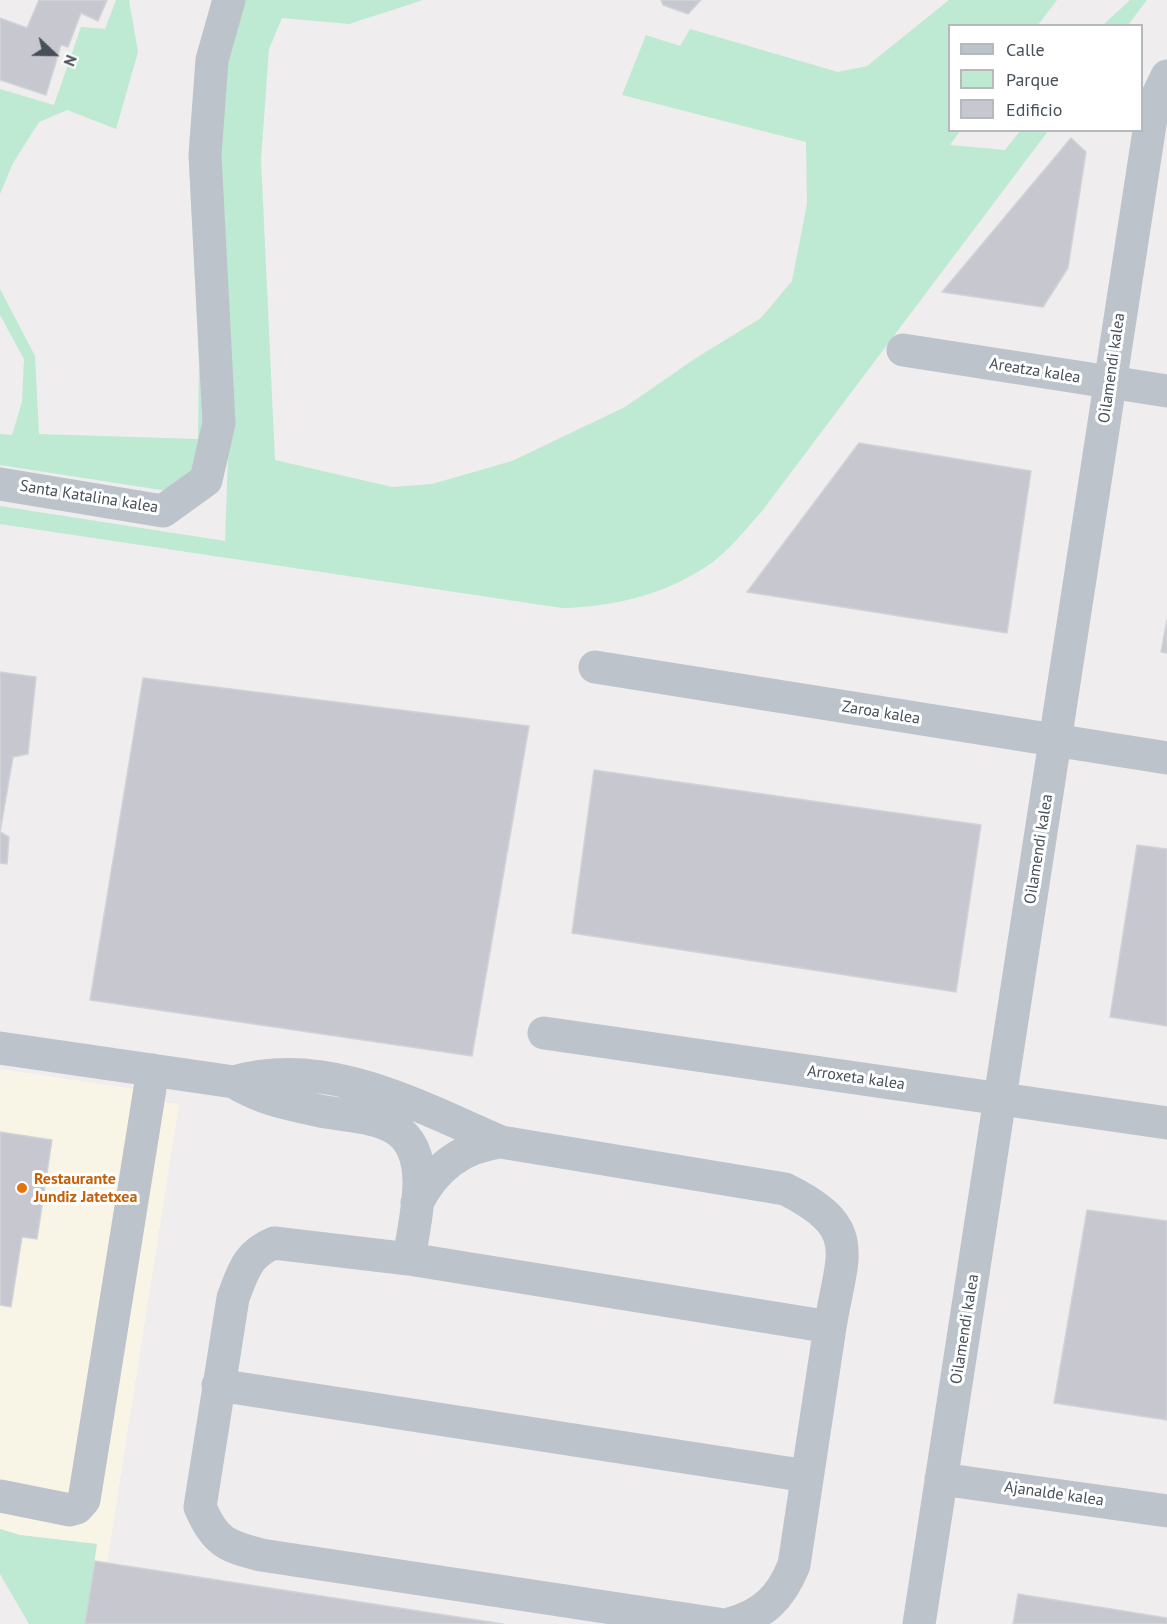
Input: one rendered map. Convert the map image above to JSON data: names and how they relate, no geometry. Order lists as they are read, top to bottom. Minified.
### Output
{"streets":{"street":["Oilamendi kalea","Areatza kalea","Santa Katalina kalea","Zaroa kalea","Arroxeta kalea","Ajanalde kalea"]},"crossings":[["Oilamendi kalea","Areatza kalea"],["Oilamendi kalea","Zaroa kalea"],["Oilamendi kalea","Arroxeta kalea"],["Oilamendi kalea","Ajanalde kalea"]],"places":["Restaurante Jundiz Jatetxea"],"legend":["Calle","Parque","Edificio"],"north":"right"}
